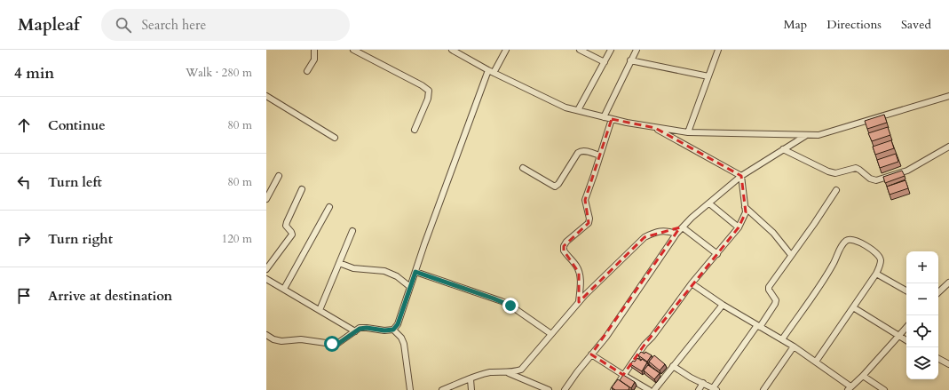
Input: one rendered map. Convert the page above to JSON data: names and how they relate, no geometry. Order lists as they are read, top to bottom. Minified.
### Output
{"page":{"header":"Mapleaf","search":"Search here","nav":["Map","Directions","Saved"],"heading":["4 min","Walk · 280 m"],"list":[["Continue","80 m"],["Turn left","80 m"],["Turn right","120 m"],"Arrive at destination"],"map_buttons":["+","−"]}}
